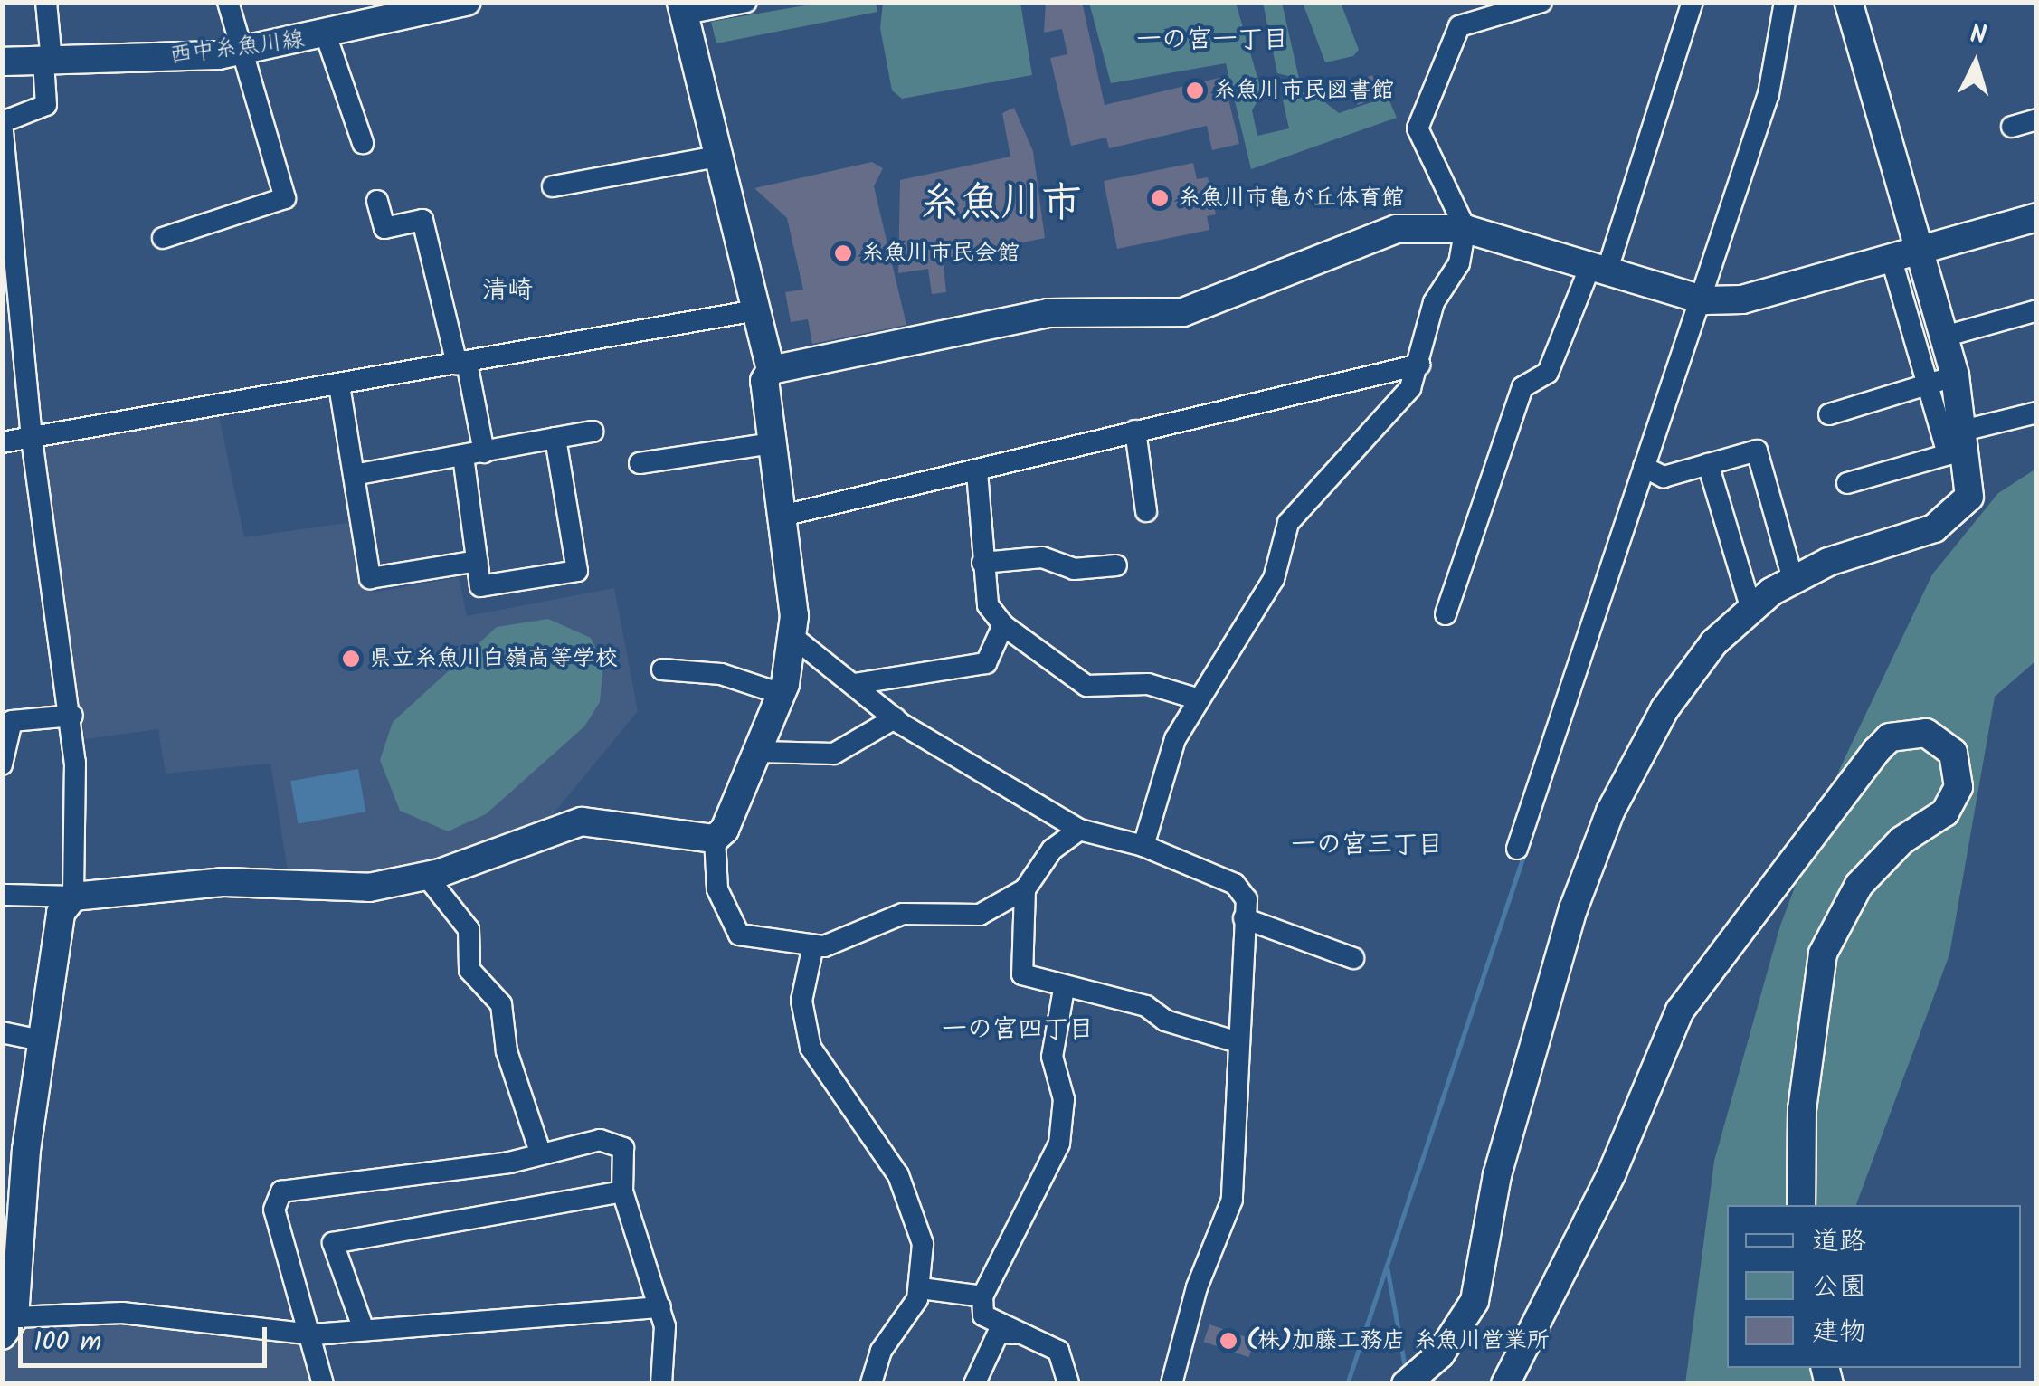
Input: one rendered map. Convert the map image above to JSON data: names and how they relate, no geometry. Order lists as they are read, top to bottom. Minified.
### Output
{"streets":{"street":["西中糸魚川線"]},"districts":["一の宮一丁目","糸魚川市","清崎","一の宮三丁目","一の宮四丁目"],"places":["糸魚川市民図書館","糸魚川市亀が丘体育館","糸魚川市民会館","県立糸魚川白嶺高等学校","(株)加藤工務店 糸魚川営業所"],"legend":["道路","公園","建物"],"scale_bar":"100 m","north":"top"}
